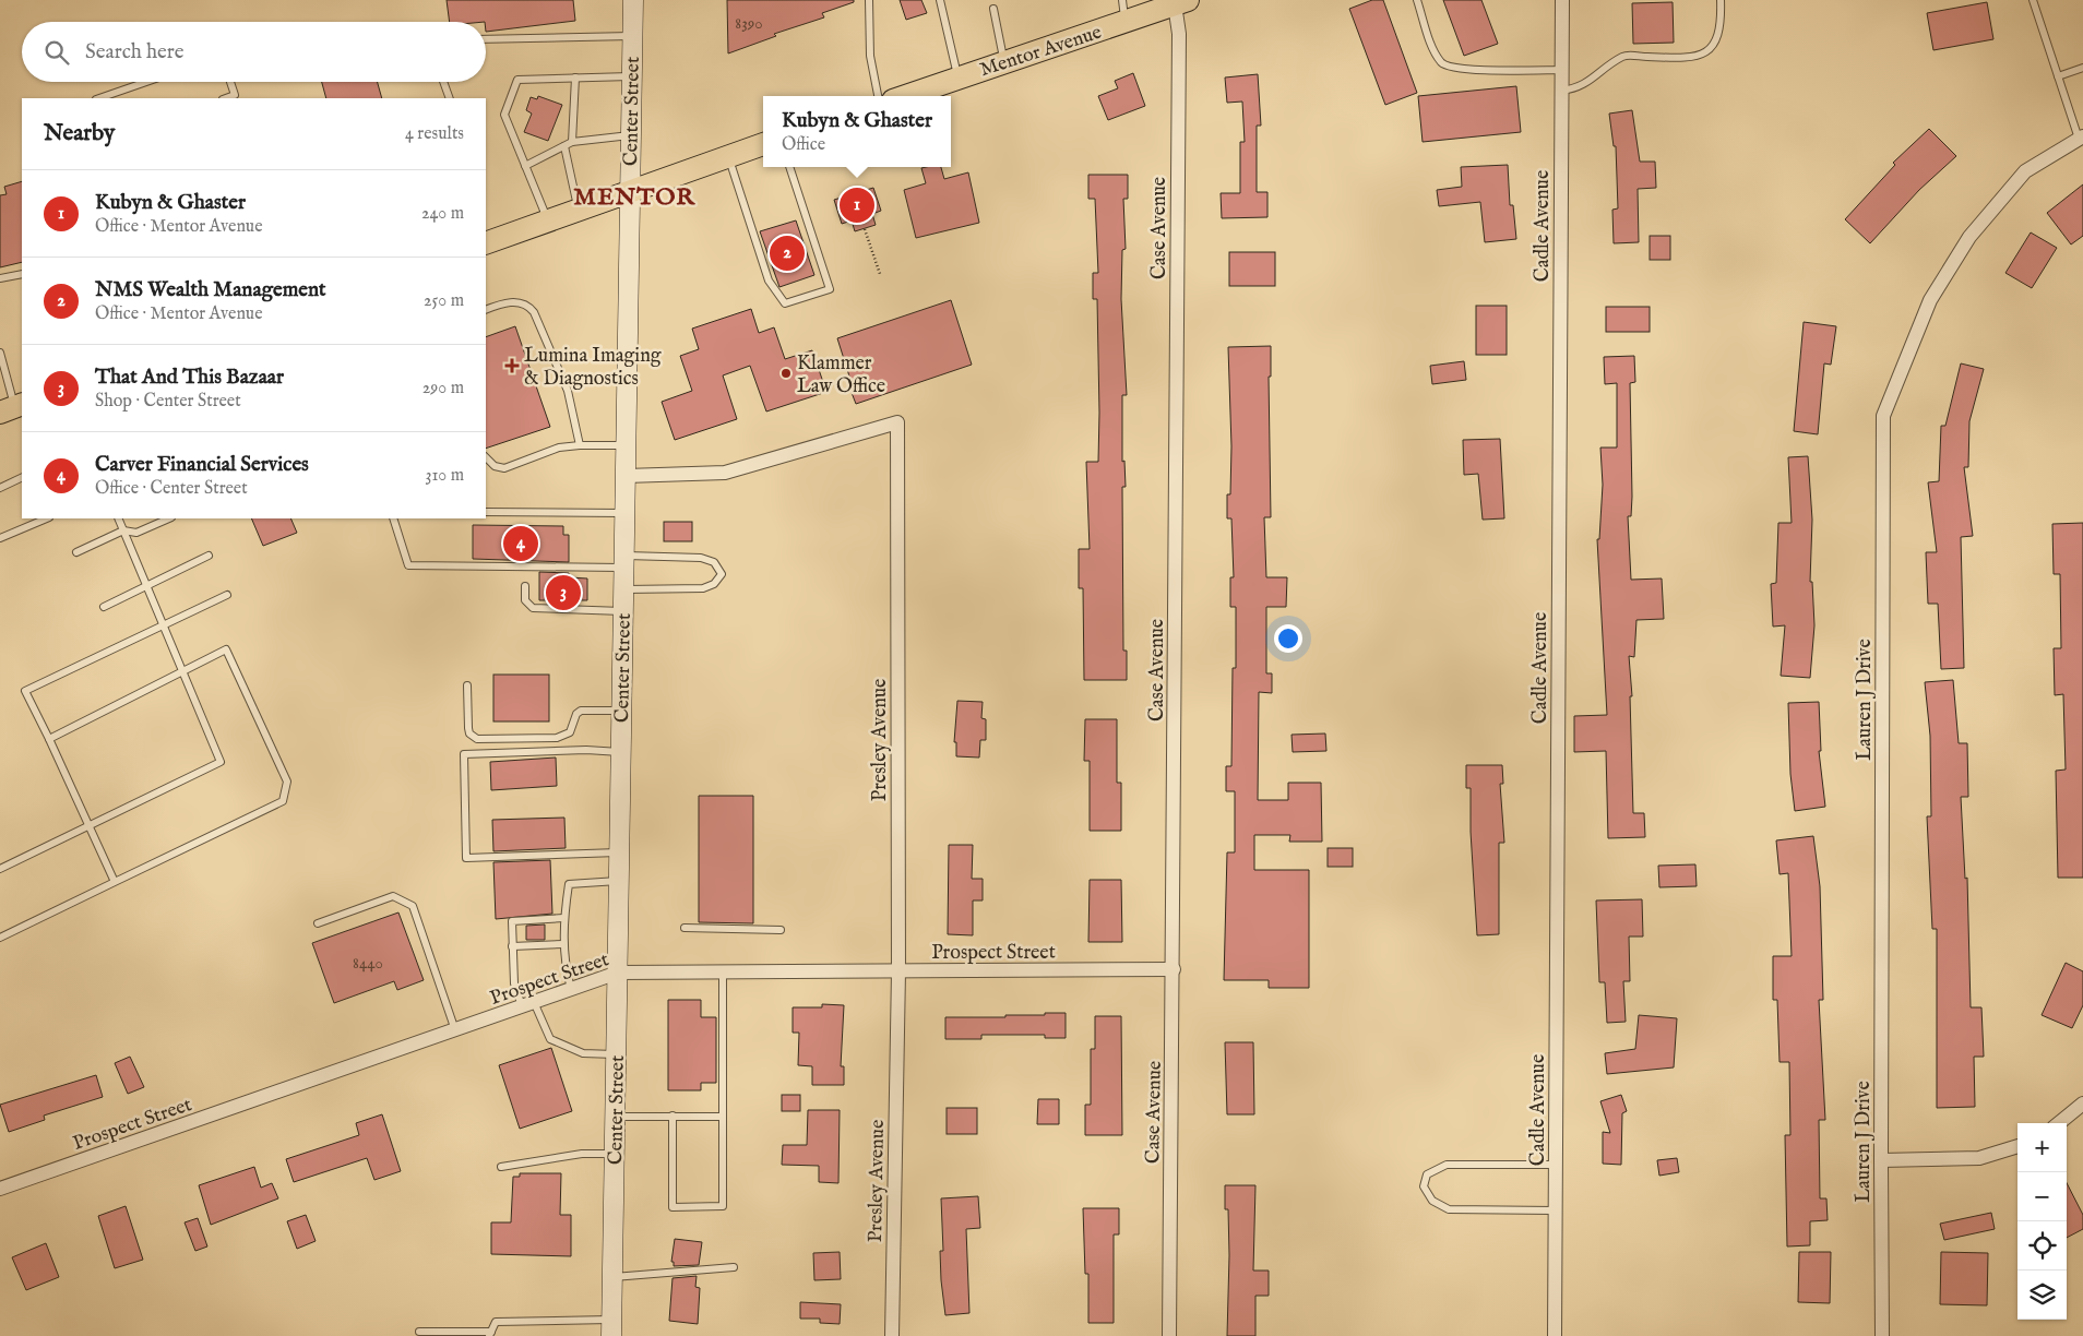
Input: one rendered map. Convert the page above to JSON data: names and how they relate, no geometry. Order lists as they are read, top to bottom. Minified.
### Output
{"streets":{"main road":["Mentor Avenue","Center Street"],"street":["Cadle Avenue","Case Avenue","Lauren J Drive","Presley Avenue","Prospect Street"]},"crossings":[["Mentor Avenue","Case Avenue"],["Center Street","Presley Avenue"],["Center Street","Prospect Street"],["Case Avenue","Prospect Street"],["Presley Avenue","Prospect Street"]],"districts":["MENTOR"],"places":{"health":["Lumina Imaging & Diagnostics"],"other":["Klammer Law Office"]},"house_numbers":["8390","8440"],"page":{"search":"Search here","popup":["Kubyn & Ghaster","Office"],"heading":["Nearby","4 results"],"list":[{"mark":"1","name":"Kubyn & Ghaster","note":"Office · Mentor Avenue","value":"240 m"},{"mark":"2","name":"NMS Wealth Management","note":"Office · Mentor Avenue","value":"250 m"},{"mark":"3","name":"That And This Bazaar","note":"Shop · Center Street","value":"290 m"},{"mark":"4","name":"Carver Financial Services","note":"Office · Center Street","value":"310 m"}],"pins":["1","2","4","3"],"map_buttons":["+","−"]}}
